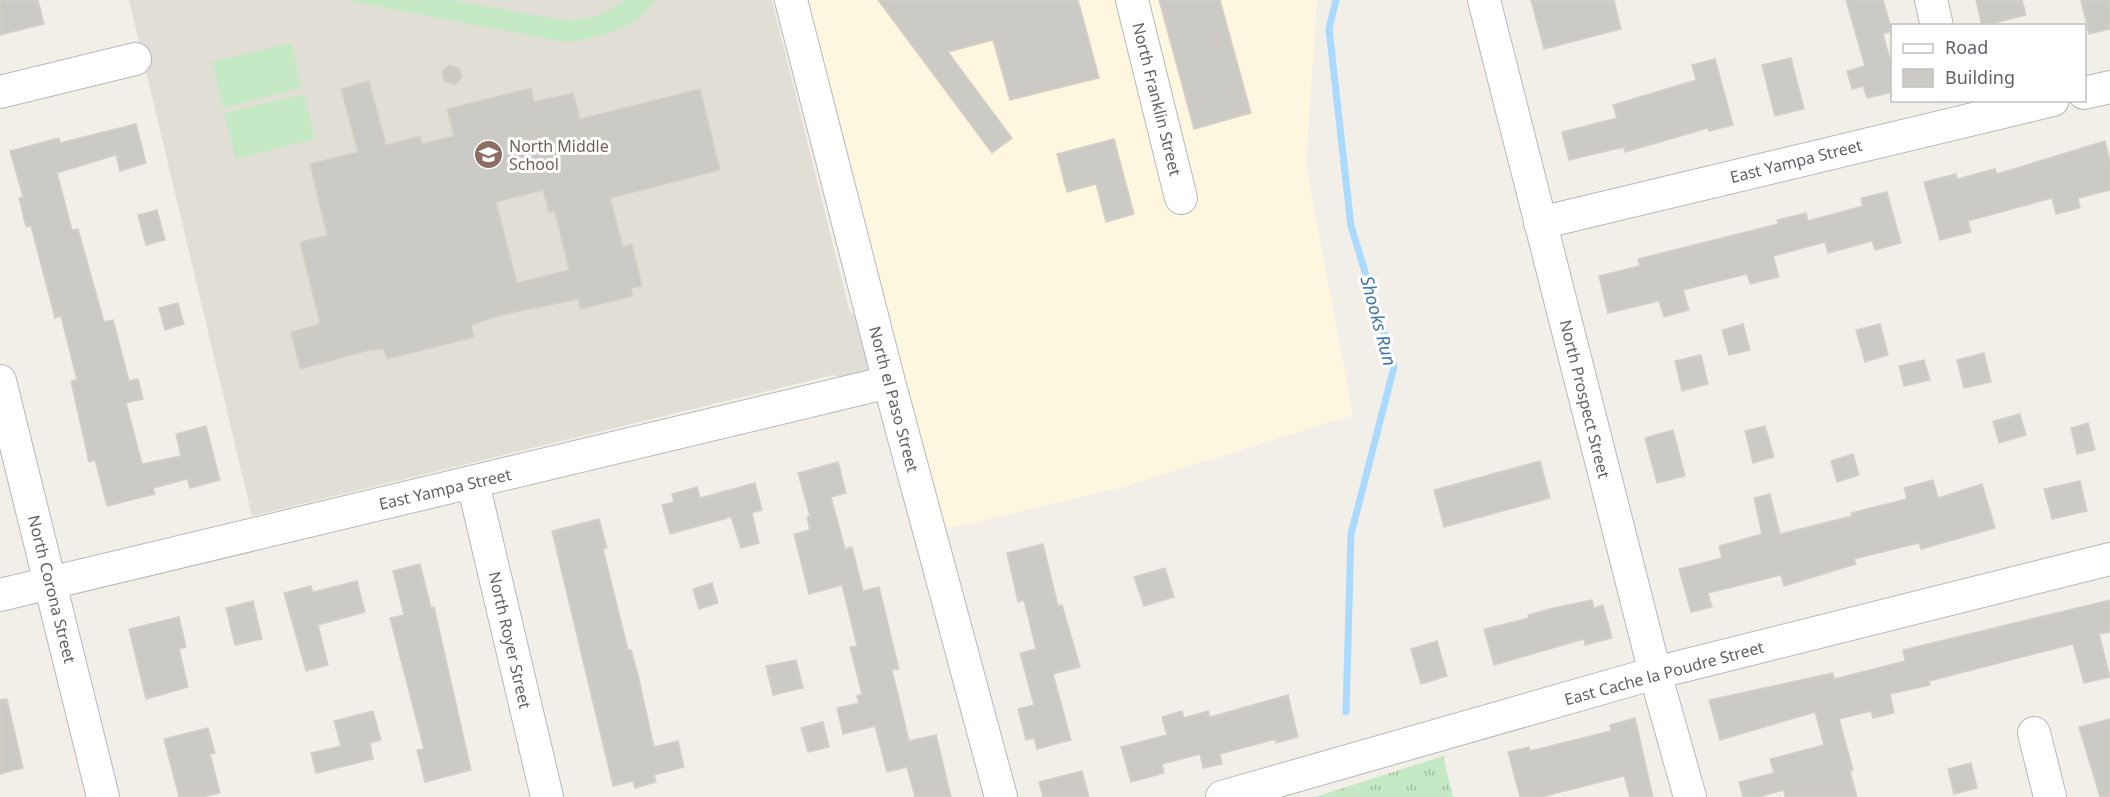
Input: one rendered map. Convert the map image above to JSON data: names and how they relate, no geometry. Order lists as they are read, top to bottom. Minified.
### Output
{"streets":{"street":["North Franklin Street","East Yampa Street","North el Paso Street","North Prospect Street","North Corona Street","North Royer Street","East Cache la Poudre Street"]},"crossings":[["East Yampa Street","North el Paso Street"],["East Yampa Street","North Prospect Street"],["East Yampa Street","North Corona Street"],["East Yampa Street","North Royer Street"],["North Prospect Street","East Cache la Poudre Street"]],"water":["Shooks Run"],"places":{"school or university":["North Middle School"]},"legend":["Road","Building"]}
